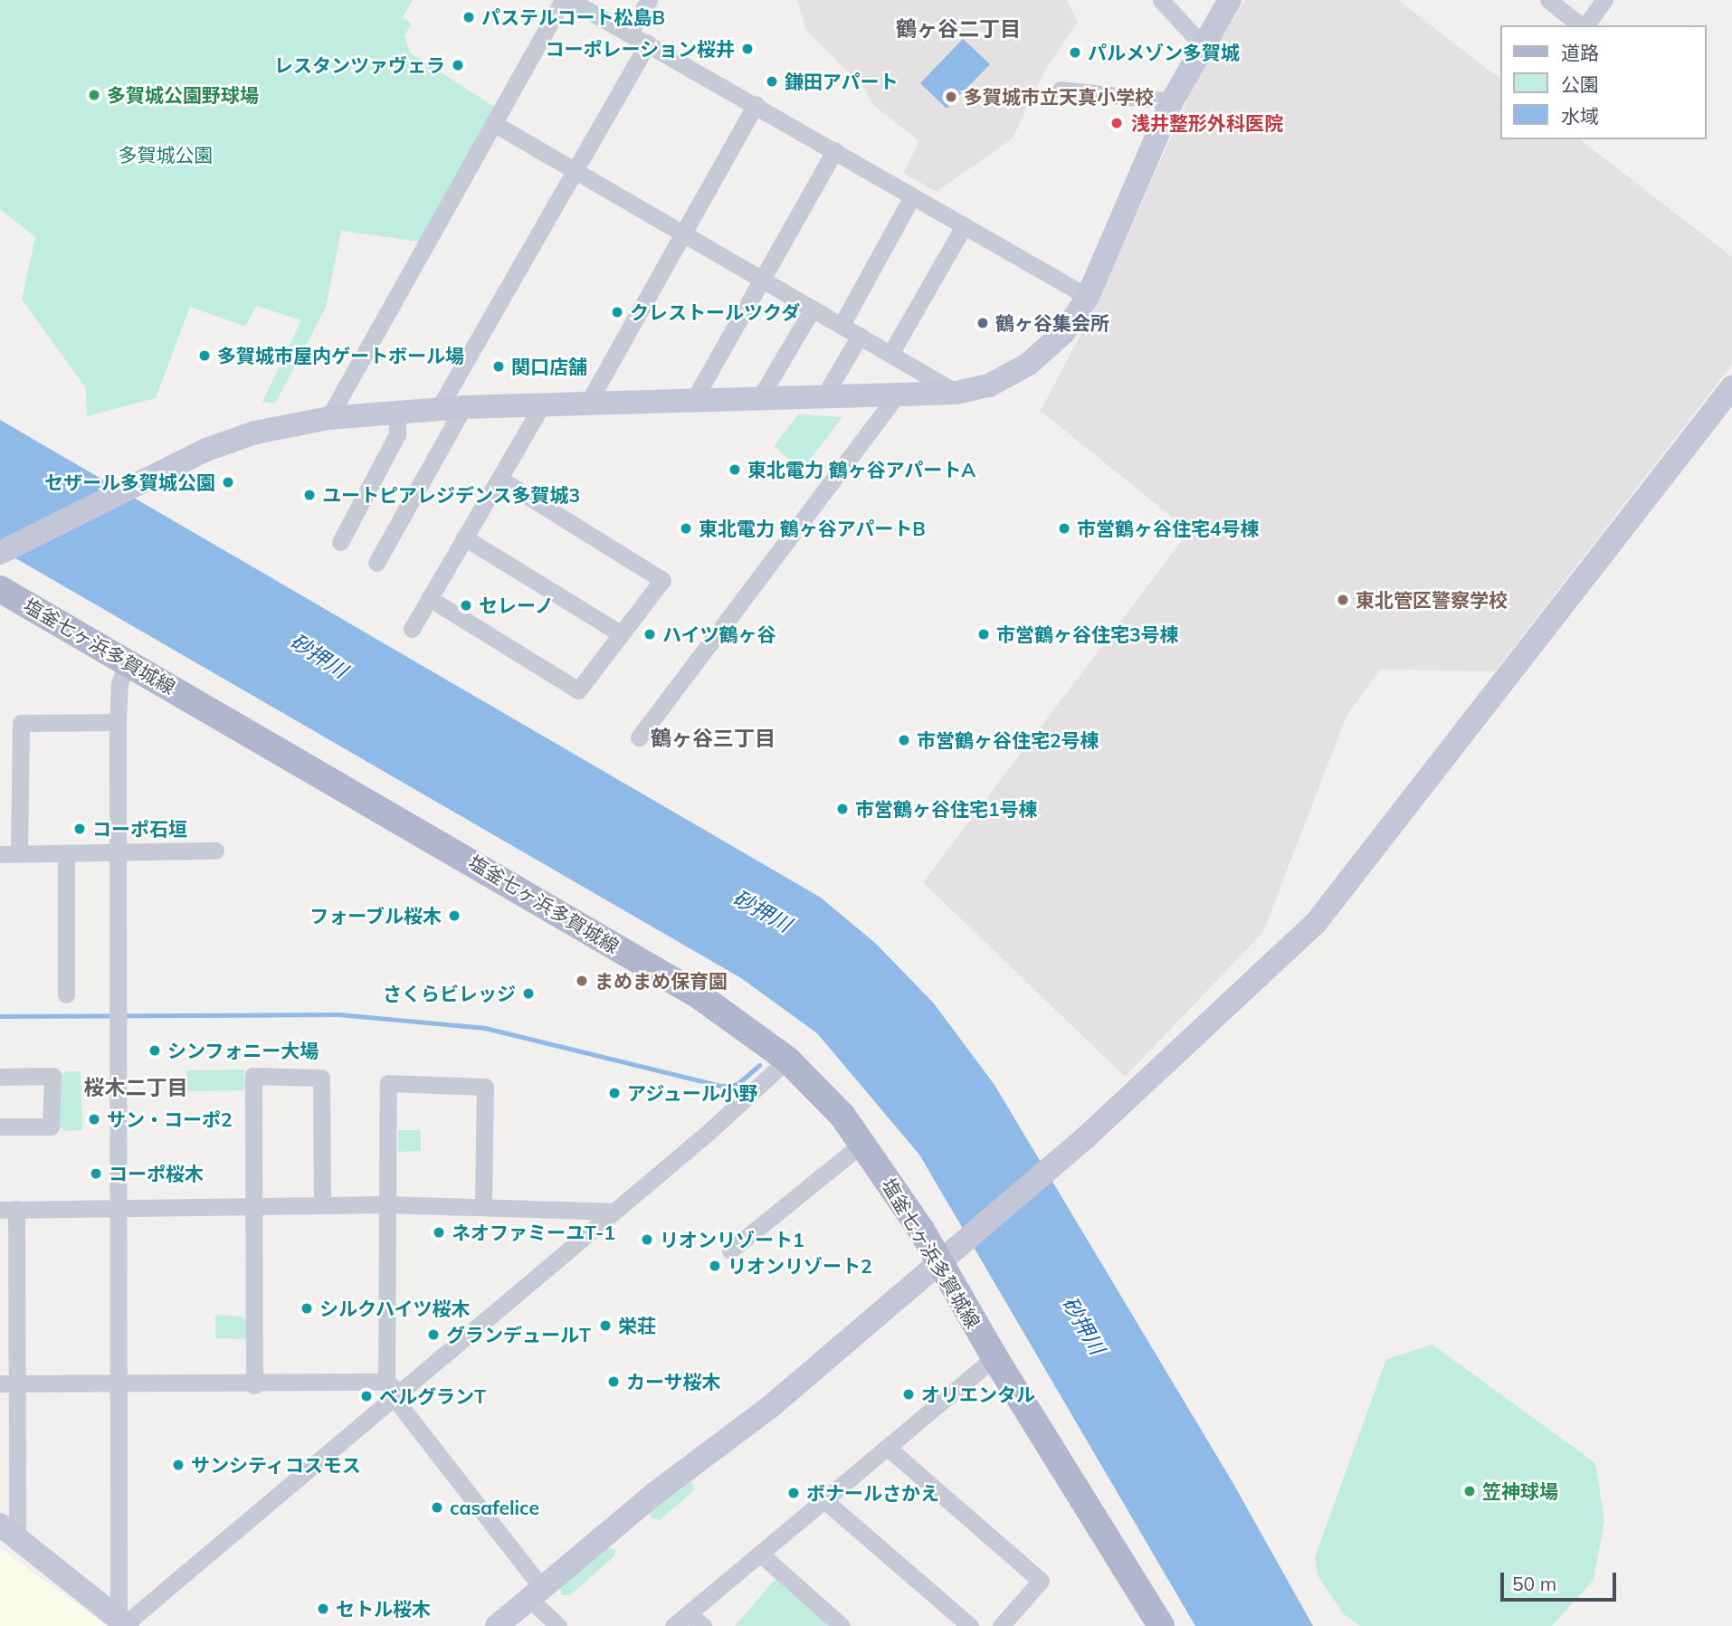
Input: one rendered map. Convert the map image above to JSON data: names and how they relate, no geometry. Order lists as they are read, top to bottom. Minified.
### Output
{"streets":{"main road":["塩釜七ヶ浜多賀城線"]},"districts":["鶴ヶ谷二丁目","鶴ヶ谷三丁目","桜木二丁目"],"water":["砂押川"],"parks":["多賀城公園"],"places":["パステルコート松島B","コーポレーション桜井","パルメゾン多賀城","レスタンツァヴェラ","鎌田アパート","多賀城公園野球場","多賀城市立天真小学校","浅井整形外科医院","クレストールツクダ","鶴ヶ谷集会所","多賀城市屋内ゲートボール場","関口店舗","東北電力 鶴ヶ谷アパートA","セザール多賀城公園","ユートピアレジデンス多賀城3","東北電力 鶴ヶ谷アパートB","市営鶴ヶ谷住宅4号棟","東北管区警察学校","セレーノ","ハイツ鶴ヶ谷","市営鶴ヶ谷住宅3号棟","市営鶴ヶ谷住宅2号棟","市営鶴ヶ谷住宅1号棟","コーポ石垣","フォーブル桜木","まめまめ保育園","さくらビレッジ","シンフォニー大場","アジュール小野","サン・コーポ2","コーポ桜木","ネオファミーユT-1","リオンリゾート1","リオンリゾート2","シルクハイツ桜木","栄荘","グランデュールT","カーサ桜木","オリエンタル","ベルグランT","サンシティコスモス","笠神球場","ボナールさかえ","casafelice","セトル桜木"],"legend":["道路","公園","水域"],"scale_bar":"50 m"}
